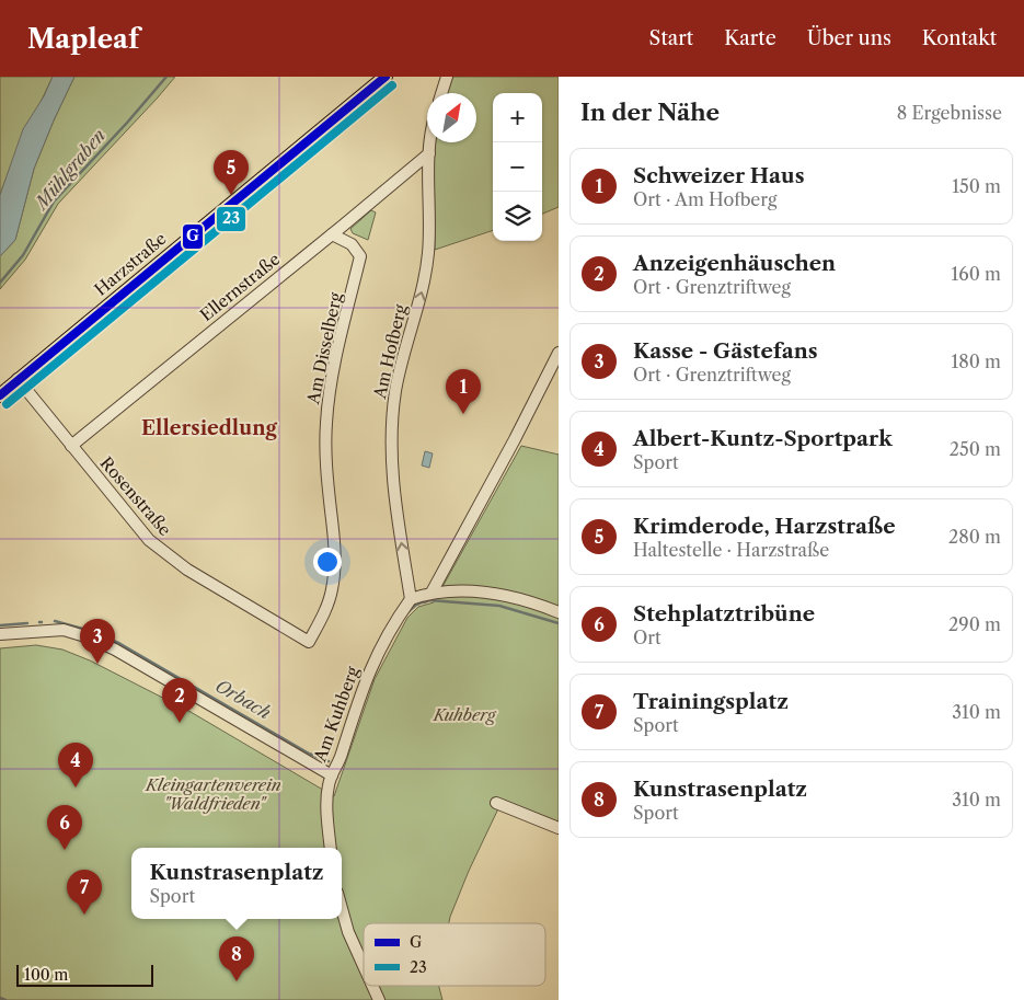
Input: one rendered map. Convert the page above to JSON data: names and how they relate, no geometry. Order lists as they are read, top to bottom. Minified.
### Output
{"streets":{"main road":["Harzstraße"],"street":["Ellernstraße","Am Disselberg","Am Hofberg","Rosenstraße","Am Kuhberg"]},"crossings":[["Harzstraße","Rosenstraße"],["Ellernstraße","Am Disselberg"],["Ellernstraße","Am Hofberg"],["Ellernstraße","Rosenstraße"],["Am Disselberg","Rosenstraße"],["Am Hofberg","Am Kuhberg"]],"one_way":["Am Hofberg"],"districts":["Ellersiedlung"],"water":["Mühlgraben","Orbach"],"parks":["Kuhberg","Kleingartenverein \"Waldfrieden\""],"lines":["transit line G","transit line 23"],"legend":["G","23"],"scale_bar":"100 m","north":"top right","page":{"header":"Mapleaf","nav":["Start","Karte","Über uns","Kontakt"],"heading":["In der Nähe","8 Ergebnisse"],"map_buttons":["+","−"],"list":[{"mark":"1","name":"Schweizer Haus","note":"Ort · Am Hofberg","value":"150 m"},{"mark":"2","name":"Anzeigenhäuschen","note":"Ort · Grenztriftweg","value":"160 m"},{"mark":"3","name":"Kasse - Gästefans","note":"Ort · Grenztriftweg","value":"180 m"},{"mark":"4","name":"Albert-Kuntz-Sportpark","note":"Sport","value":"250 m"},{"mark":"5","name":"Krimderode, Harzstraße","note":"Haltestelle · Harzstraße","value":"280 m"},{"mark":"6","name":"Stehplatztribüne","note":"Ort","value":"290 m"},{"mark":"7","name":"Trainingsplatz","note":"Sport","value":"310 m"},{"mark":"8","name":"Kunstrasenplatz","note":"Sport","value":"310 m"}],"pins":["5","1","3","2","4","6","7","8"],"popup":["Kunstrasenplatz","Sport"],"scale":"100 m"}}
